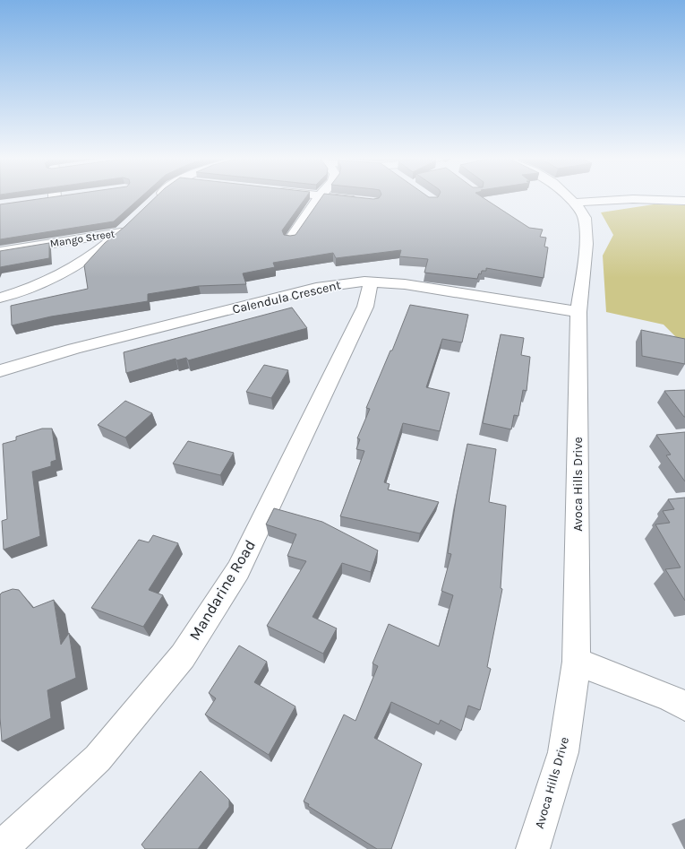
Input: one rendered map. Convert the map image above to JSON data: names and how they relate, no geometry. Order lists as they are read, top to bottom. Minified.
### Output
{"streets":{"street":["Mango Street","Calendula Crescent","Avoca Hills Drive","Mandarine Road"]},"crossings":[["Calendula Crescent","Avoca Hills Drive"],["Calendula Crescent","Mandarine Road"]]}
